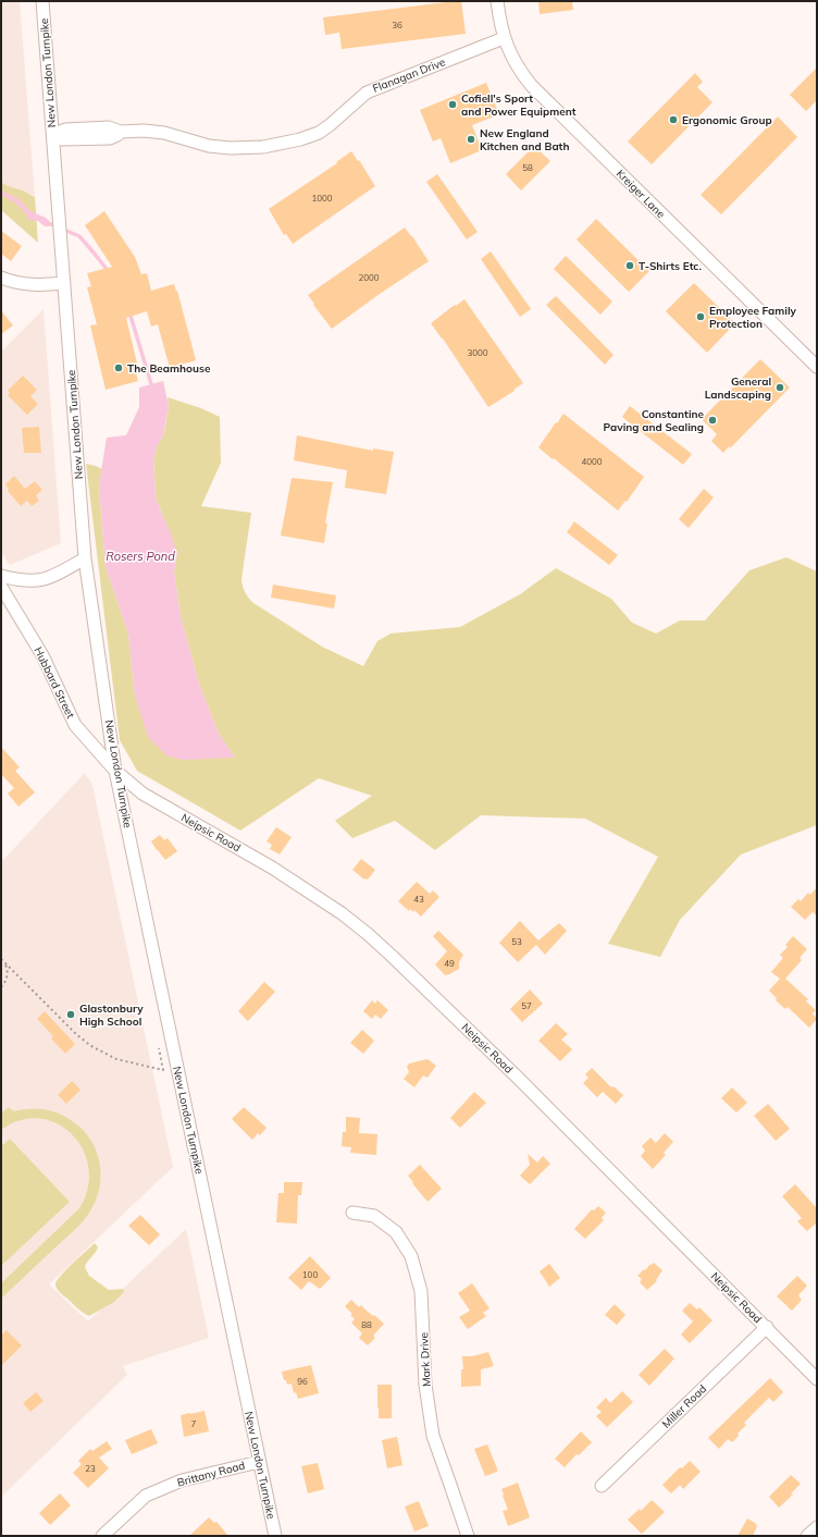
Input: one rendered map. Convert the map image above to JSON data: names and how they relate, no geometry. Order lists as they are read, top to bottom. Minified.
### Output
{"streets":{"street":["New London Turnpike","Flanagan Drive","Kreiger Lane","Hubbard Street","Neipsic Road","Mark Drive","Miller Road","Brittany Road"]},"crossings":[["New London Turnpike","Flanagan Drive"],["New London Turnpike","Hubbard Street"],["New London Turnpike","Neipsic Road"],["New London Turnpike","Brittany Road"],["Flanagan Drive","Kreiger Lane"],["Hubbard Street","Neipsic Road"],["Neipsic Road","Miller Road"]],"water":["Rosers Pond"],"places":["Cofiell's Sport and Power Equipment","Ergonomic Group","New England Kitchen and Bath","T-Shirts Etc.","Employee Family Protection","The Beamhouse","General Landscaping","Constantine Paving and Sealing","Glastonbury High School"],"house_numbers":["36","58","1000","2000","3000","4000","43","53","49","57","100","88","96","7","23"]}
